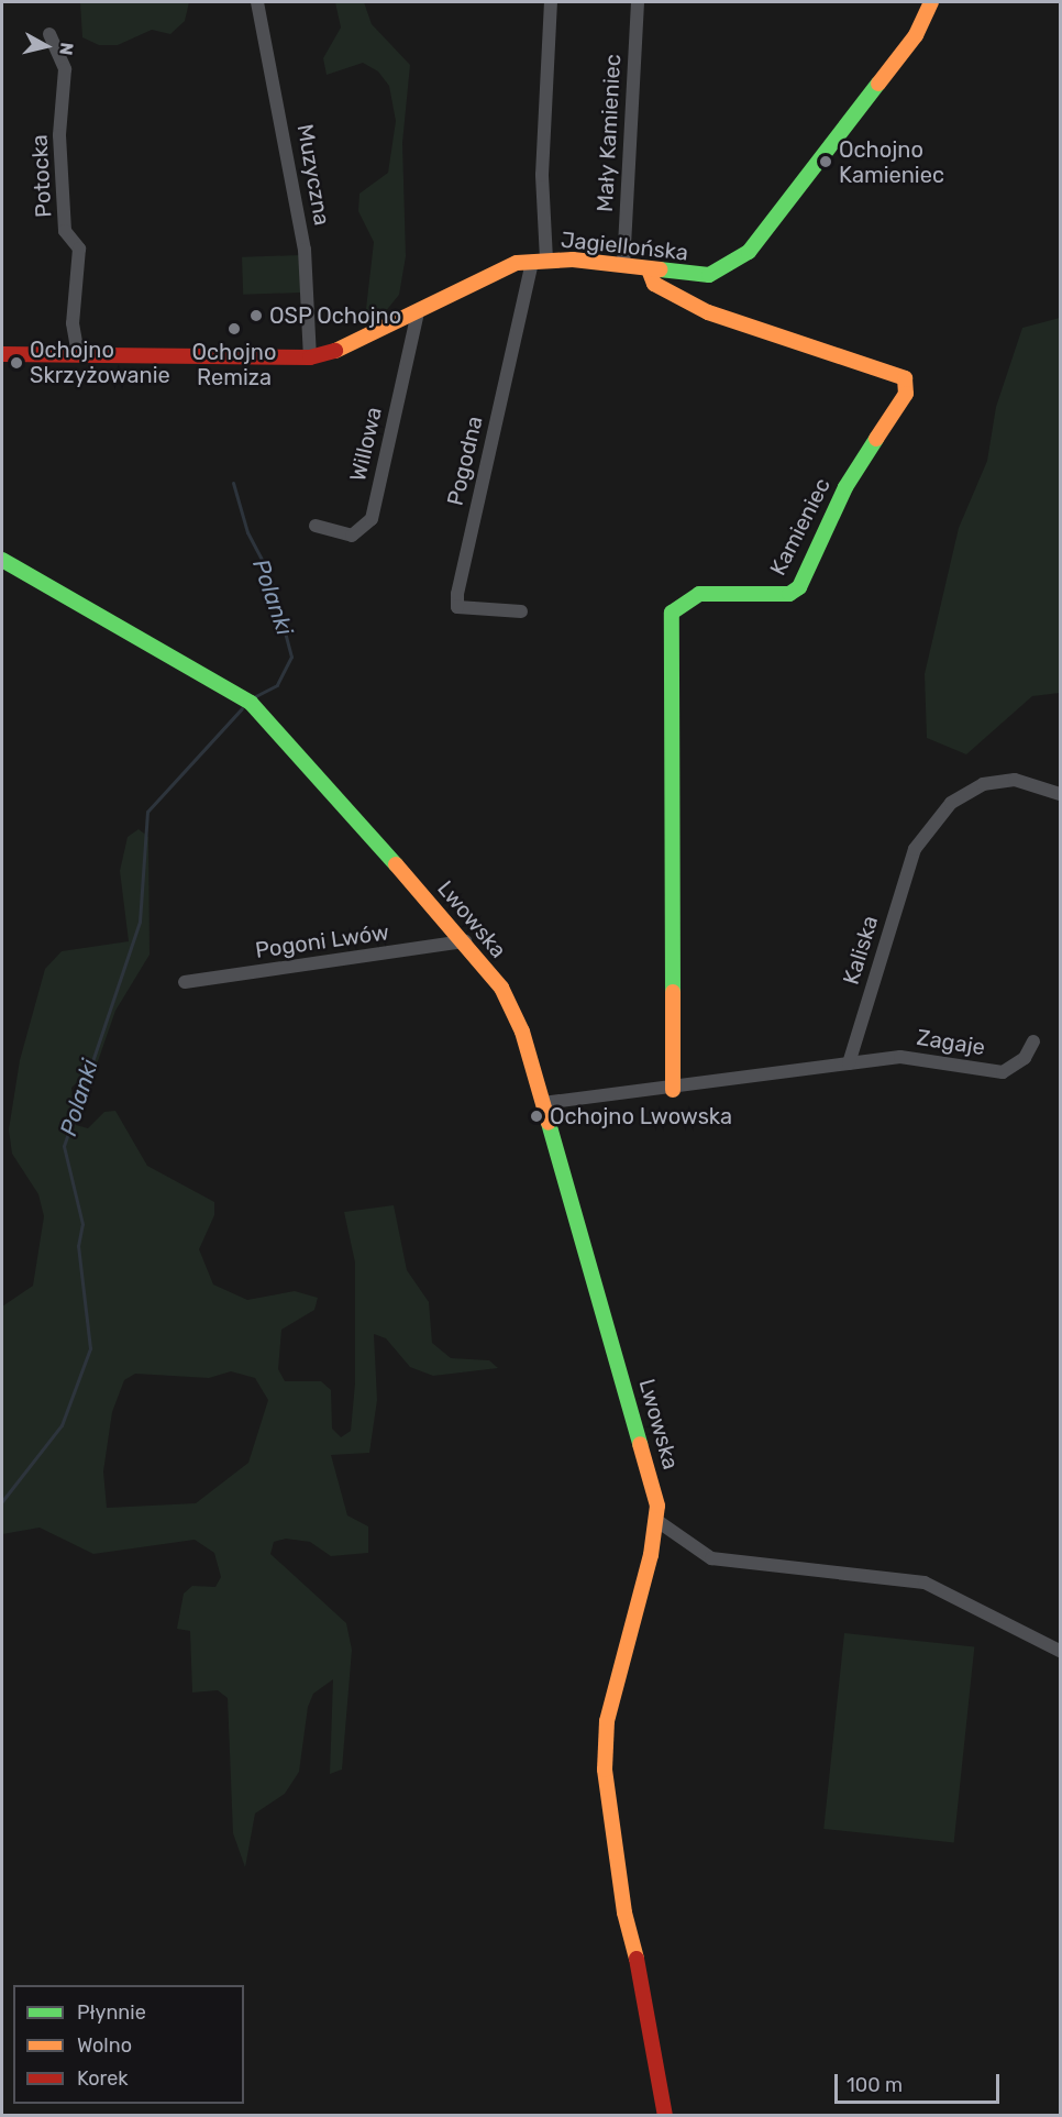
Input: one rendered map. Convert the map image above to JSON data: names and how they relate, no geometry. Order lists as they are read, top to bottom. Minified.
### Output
{"streets":{"street":["Mały Kamieniec","Muzyczna","Potocka","Jagiellońska","Willowa","Pogodna","Kamieniec","Lwowska","Pogoni Lwów","Kaliska","Zagaje"]},"crossings":[["Mały Kamieniec","Jagiellońska"],["Muzyczna","Jagiellońska"],["Potocka","Jagiellońska"],["Jagiellońska","Willowa"],["Jagiellońska","Pogodna"],["Jagiellońska","Kamieniec"],["Lwowska","Pogoni Lwów"],["Kaliska","Zagaje"]],"water":["Polanki"],"places":["Ochojno Kamieniec","OSP Ochojno","Ochojno Remiza","Ochojno Skrzyżowanie","Ochojno Lwowska"],"legend":["Płynnie","Wolno","Korek"],"scale_bar":"100 m","north":"right"}
